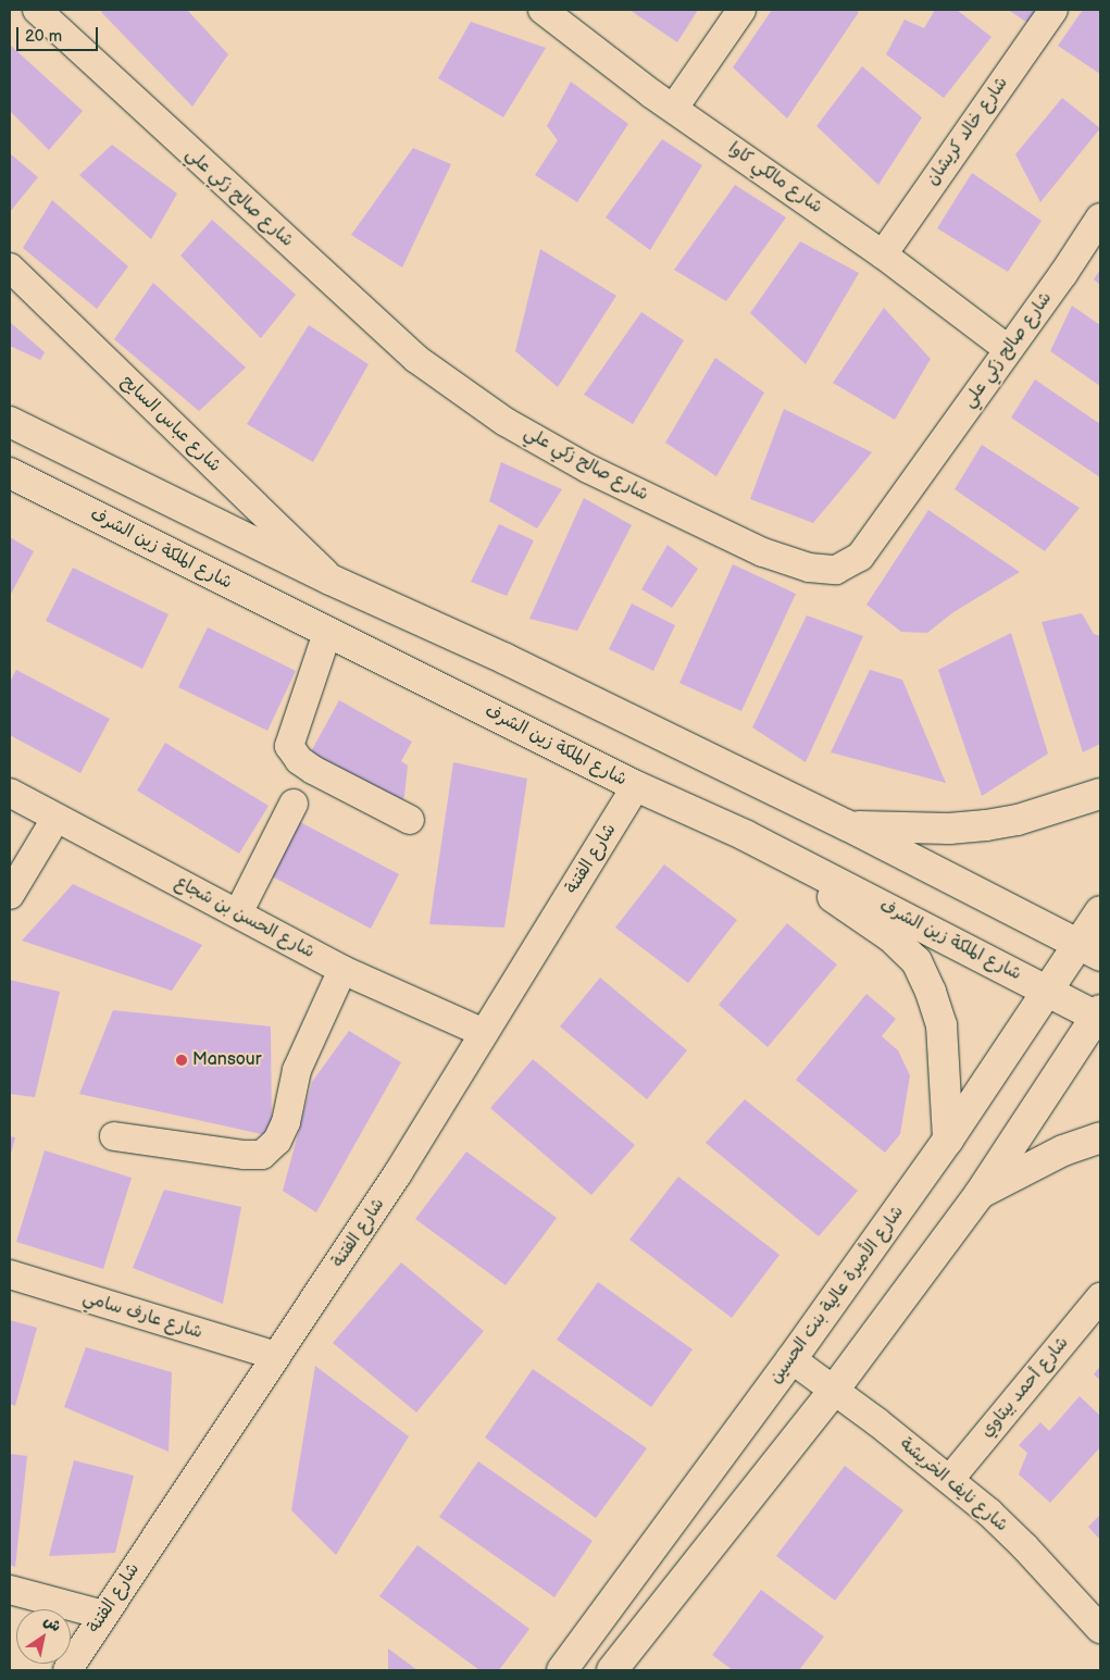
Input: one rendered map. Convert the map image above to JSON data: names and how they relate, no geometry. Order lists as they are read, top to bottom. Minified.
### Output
{"streets":{"main road":["شارع الملكة زين الشرف","شارع الأميرة عالية بنت الحسين"],"street":["شارع خالد كريشان","شارع مالكي كاوا","شارع صالح زكي علي","شارع عباس السايح","شارع الفتنة","شارع الحسن بن شجاع","شارع عارف سامي","شارع أحمد بيتاوي","شارع نايف الخريشة"]},"crossings":[["شارع خالد كريشان","شارع مالكي كاوا"],["شارع مالكي كاوا","شارع صالح زكي علي"],["شارع الملكة زين الشرف","شارع الفتنة"],["شارع الملكة زين الشرف","شارع الأميرة عالية بنت الحسين"],["شارع الفتنة","شارع الحسن بن شجاع"],["شارع الفتنة","شارع عارف سامي"],["شارع الأميرة عالية بنت الحسين","شارع نايف الخريشة"],["شارع أحمد بيتاوي","شارع نايف الخريشة"]],"places":["Mansour"],"scale_bar":"20 m","north":"top right"}
